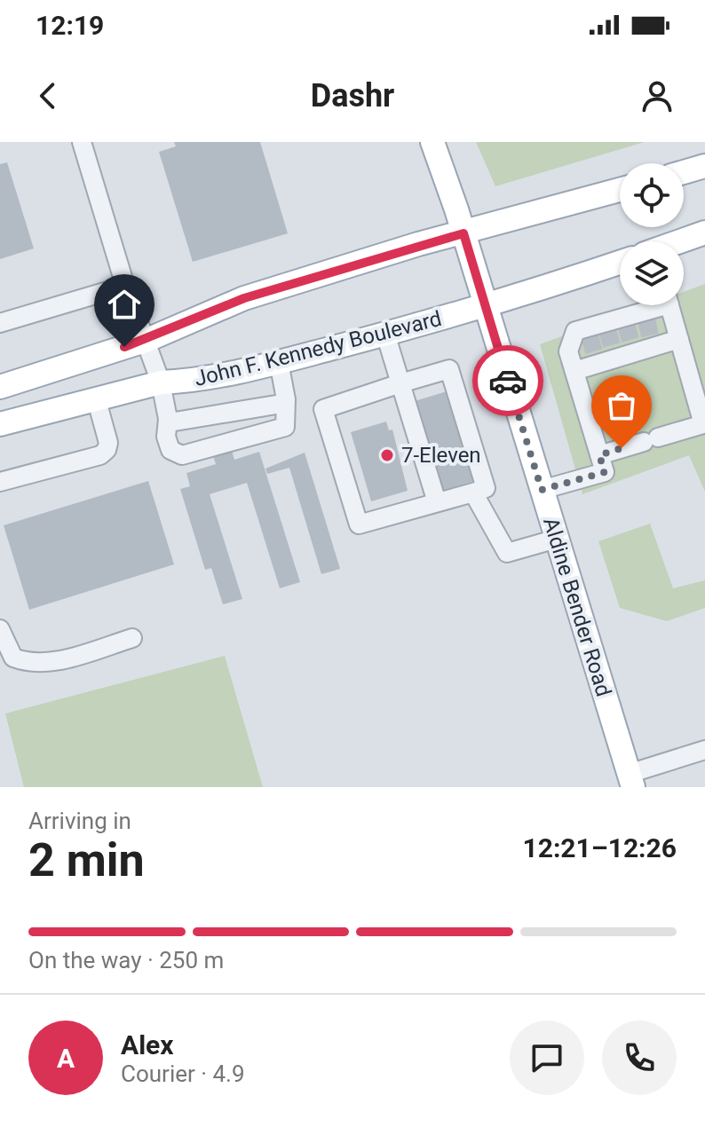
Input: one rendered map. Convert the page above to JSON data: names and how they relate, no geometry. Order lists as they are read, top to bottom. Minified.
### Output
{"streets":{"main road":["John F. Kennedy Boulevard","Aldine Bender Road"]},"crossings":[["John F. Kennedy Boulevard","Aldine Bender Road"]],"places":["7-Eleven"],"page":{"status":"12:19","header":"Dashr","heading":["2 min","Arriving in","12:21–12:26"],"panel":["Alex","Courier · 4.9"],"bar":"On the way · 250 m","round":"A"}}
